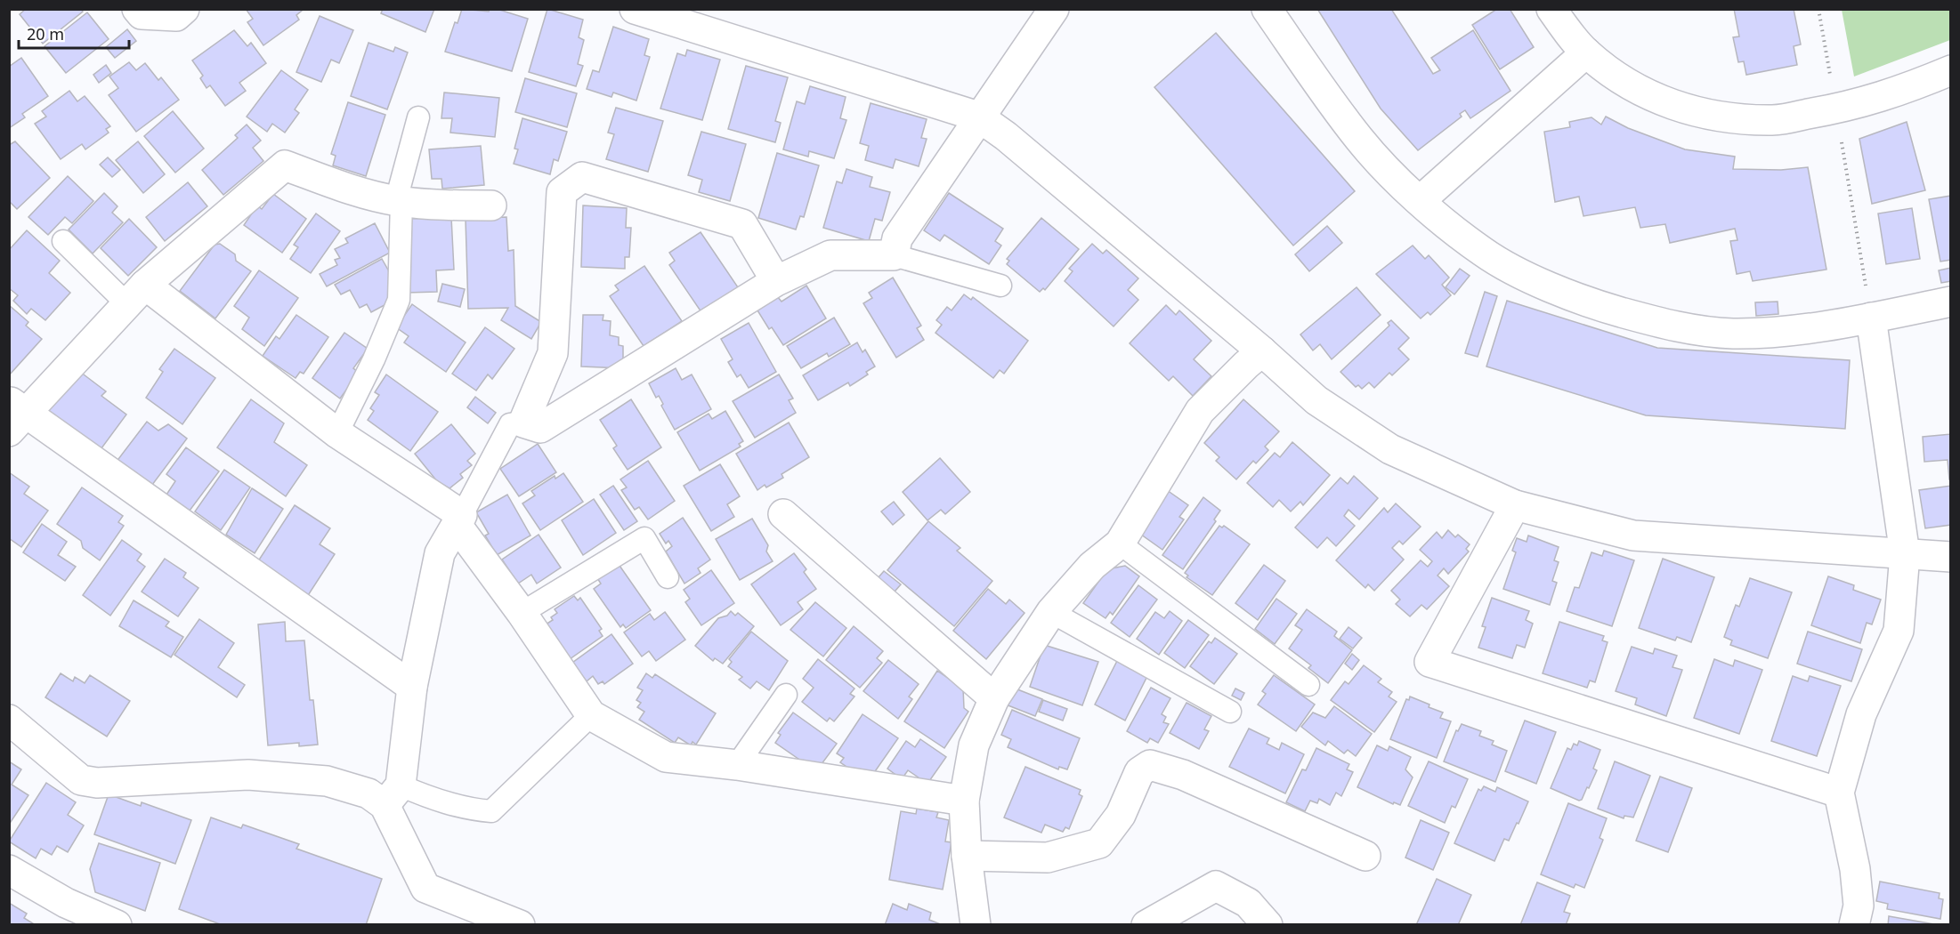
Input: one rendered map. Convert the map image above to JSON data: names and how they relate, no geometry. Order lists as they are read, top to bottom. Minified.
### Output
{"scale_bar":"20 m"}
